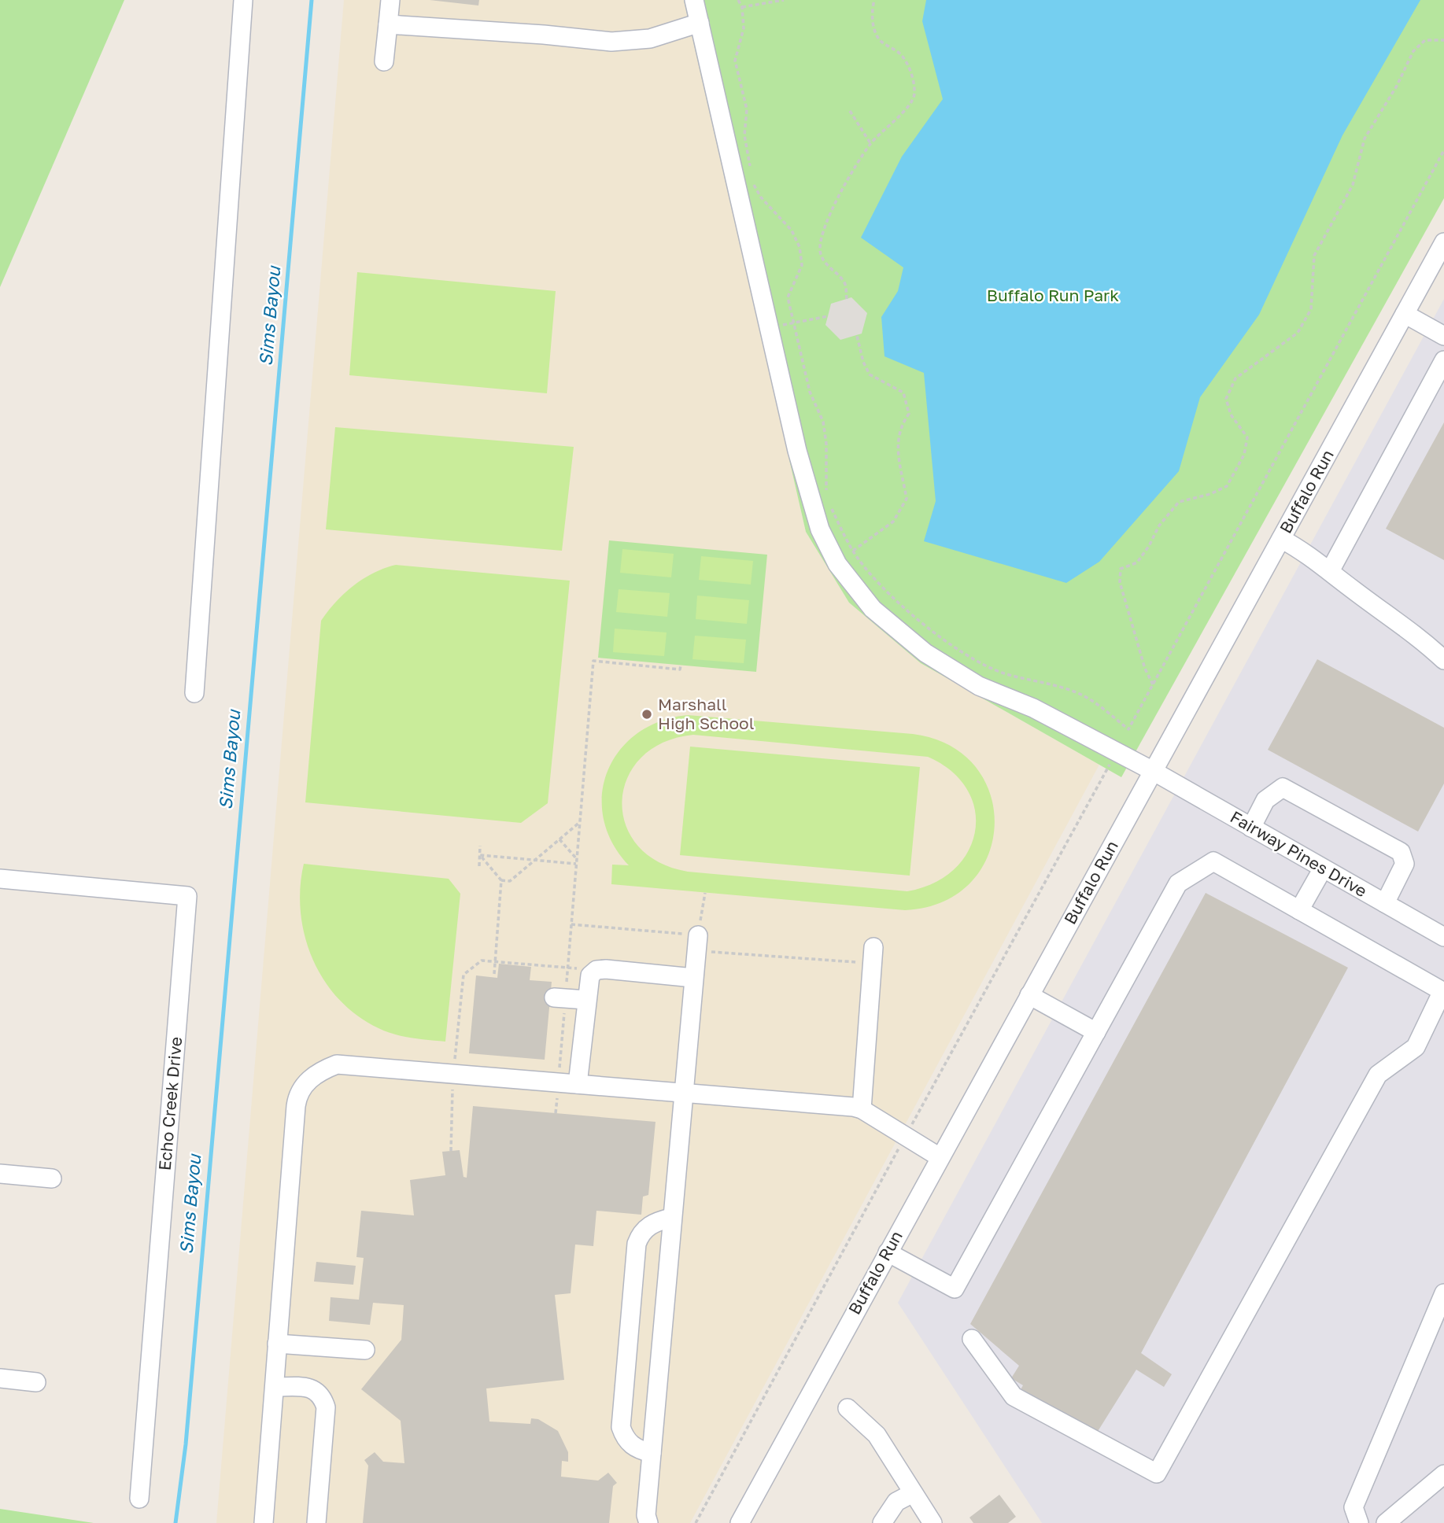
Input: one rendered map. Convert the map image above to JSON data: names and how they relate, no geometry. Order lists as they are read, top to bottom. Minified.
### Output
{"streets":{"street":["Buffalo Run","Fairway Pines Drive","Echo Creek Drive"]},"crossings":[["Buffalo Run","Fairway Pines Drive"]],"water":["Sims Bayou"],"parks":["Buffalo Run Park"],"places":["Marshall High School"]}
